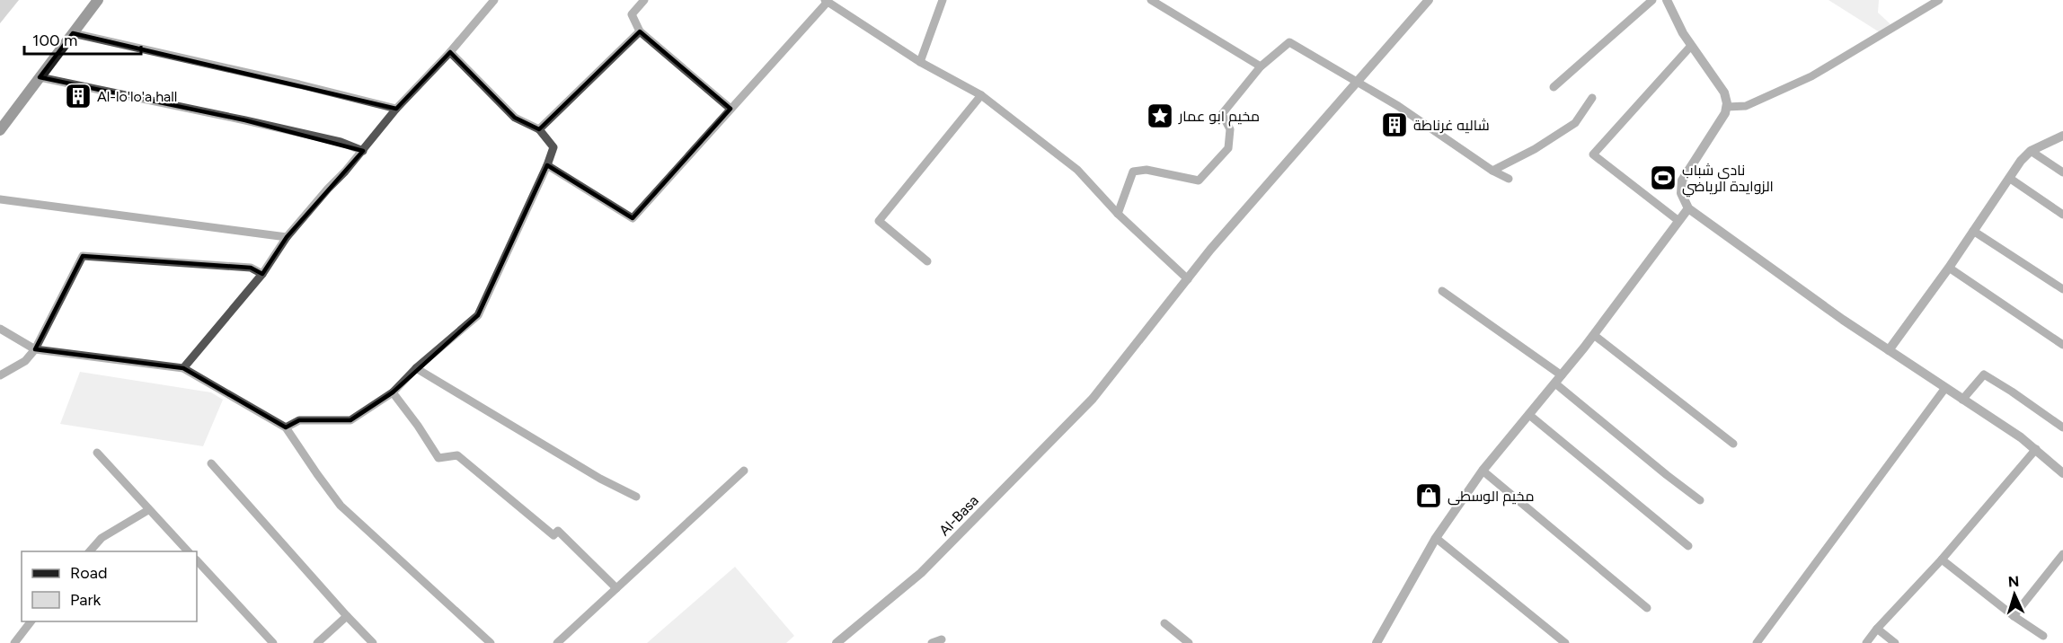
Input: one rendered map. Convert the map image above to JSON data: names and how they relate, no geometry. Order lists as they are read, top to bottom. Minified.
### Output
{"streets":{"street":["Al-Basa"]},"places":{"building":["Al-lo'lo'a hall","شاليه غرناطة"],"place":["مخيم ابو عمار"],"sports":["نادي شباب الزوايدة الرياضي"],"shop":["مخيم الوسطى"]},"legend":["Road","Park"],"scale_bar":"100 m","north":"top"}
